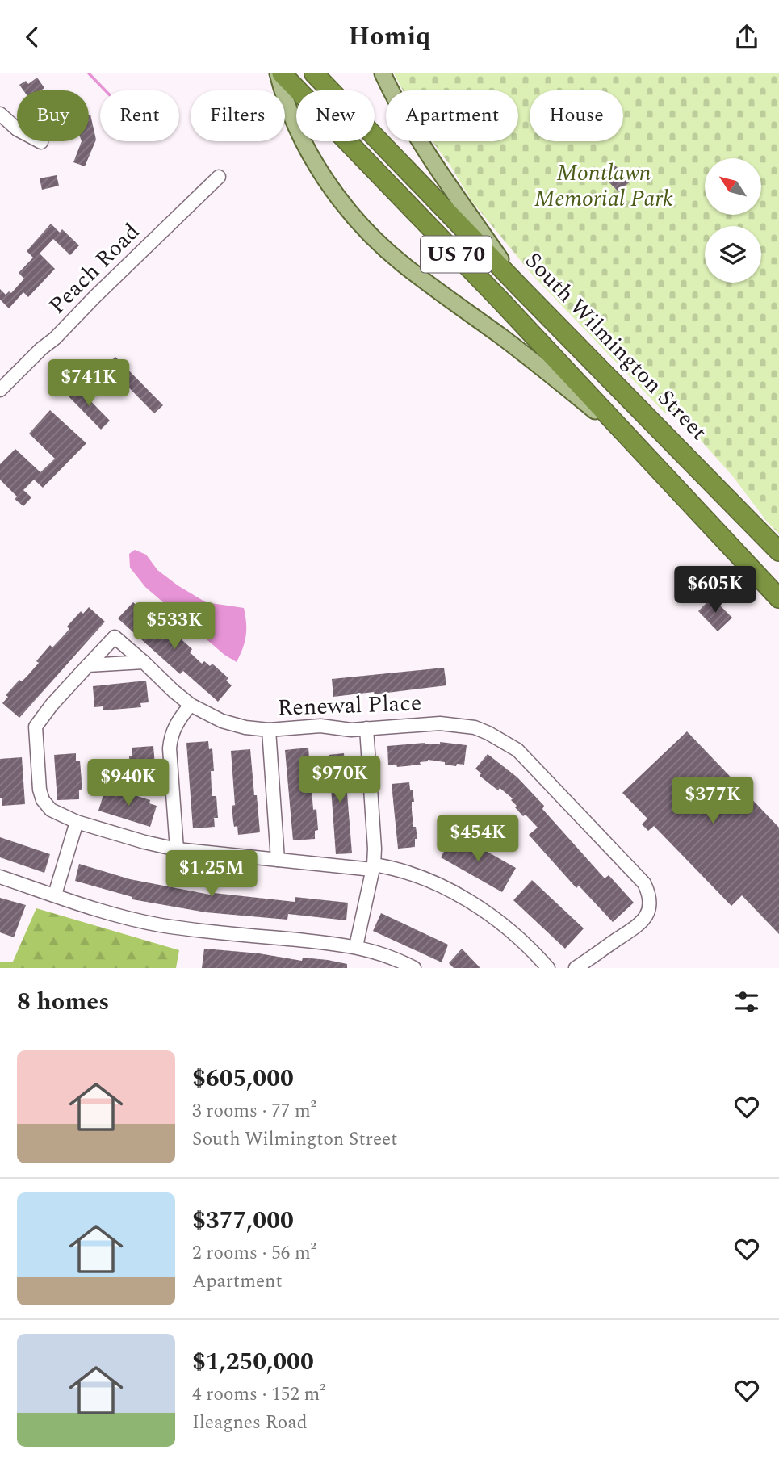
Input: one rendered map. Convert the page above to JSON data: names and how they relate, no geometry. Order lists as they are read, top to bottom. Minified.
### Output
{"streets":{"highway":["US 70","South Wilmington Street"],"street":["Peach Road","Renewal Place"]},"crossings":[["US 70","South Wilmington Street"]],"parks":["Montlawn Memorial Park"],"north":"top left","page":{"header":"Homiq","chip":["Buy","Rent","Filters","New","Apartment","House"],"price":["$741K","$605K","$533K","$970K","$940K","$377K","$454K","$1.25M"],"heading":"8 homes","list":[{"name":"$605,000","note":"3 rooms · 77 m² · South Wilmington Street"},{"name":"$377,000","note":"2 rooms · 56 m² · Apartment"},{"name":"$1,250,000","note":"4 rooms · 152 m² · Ileagnes Road"}]}}
